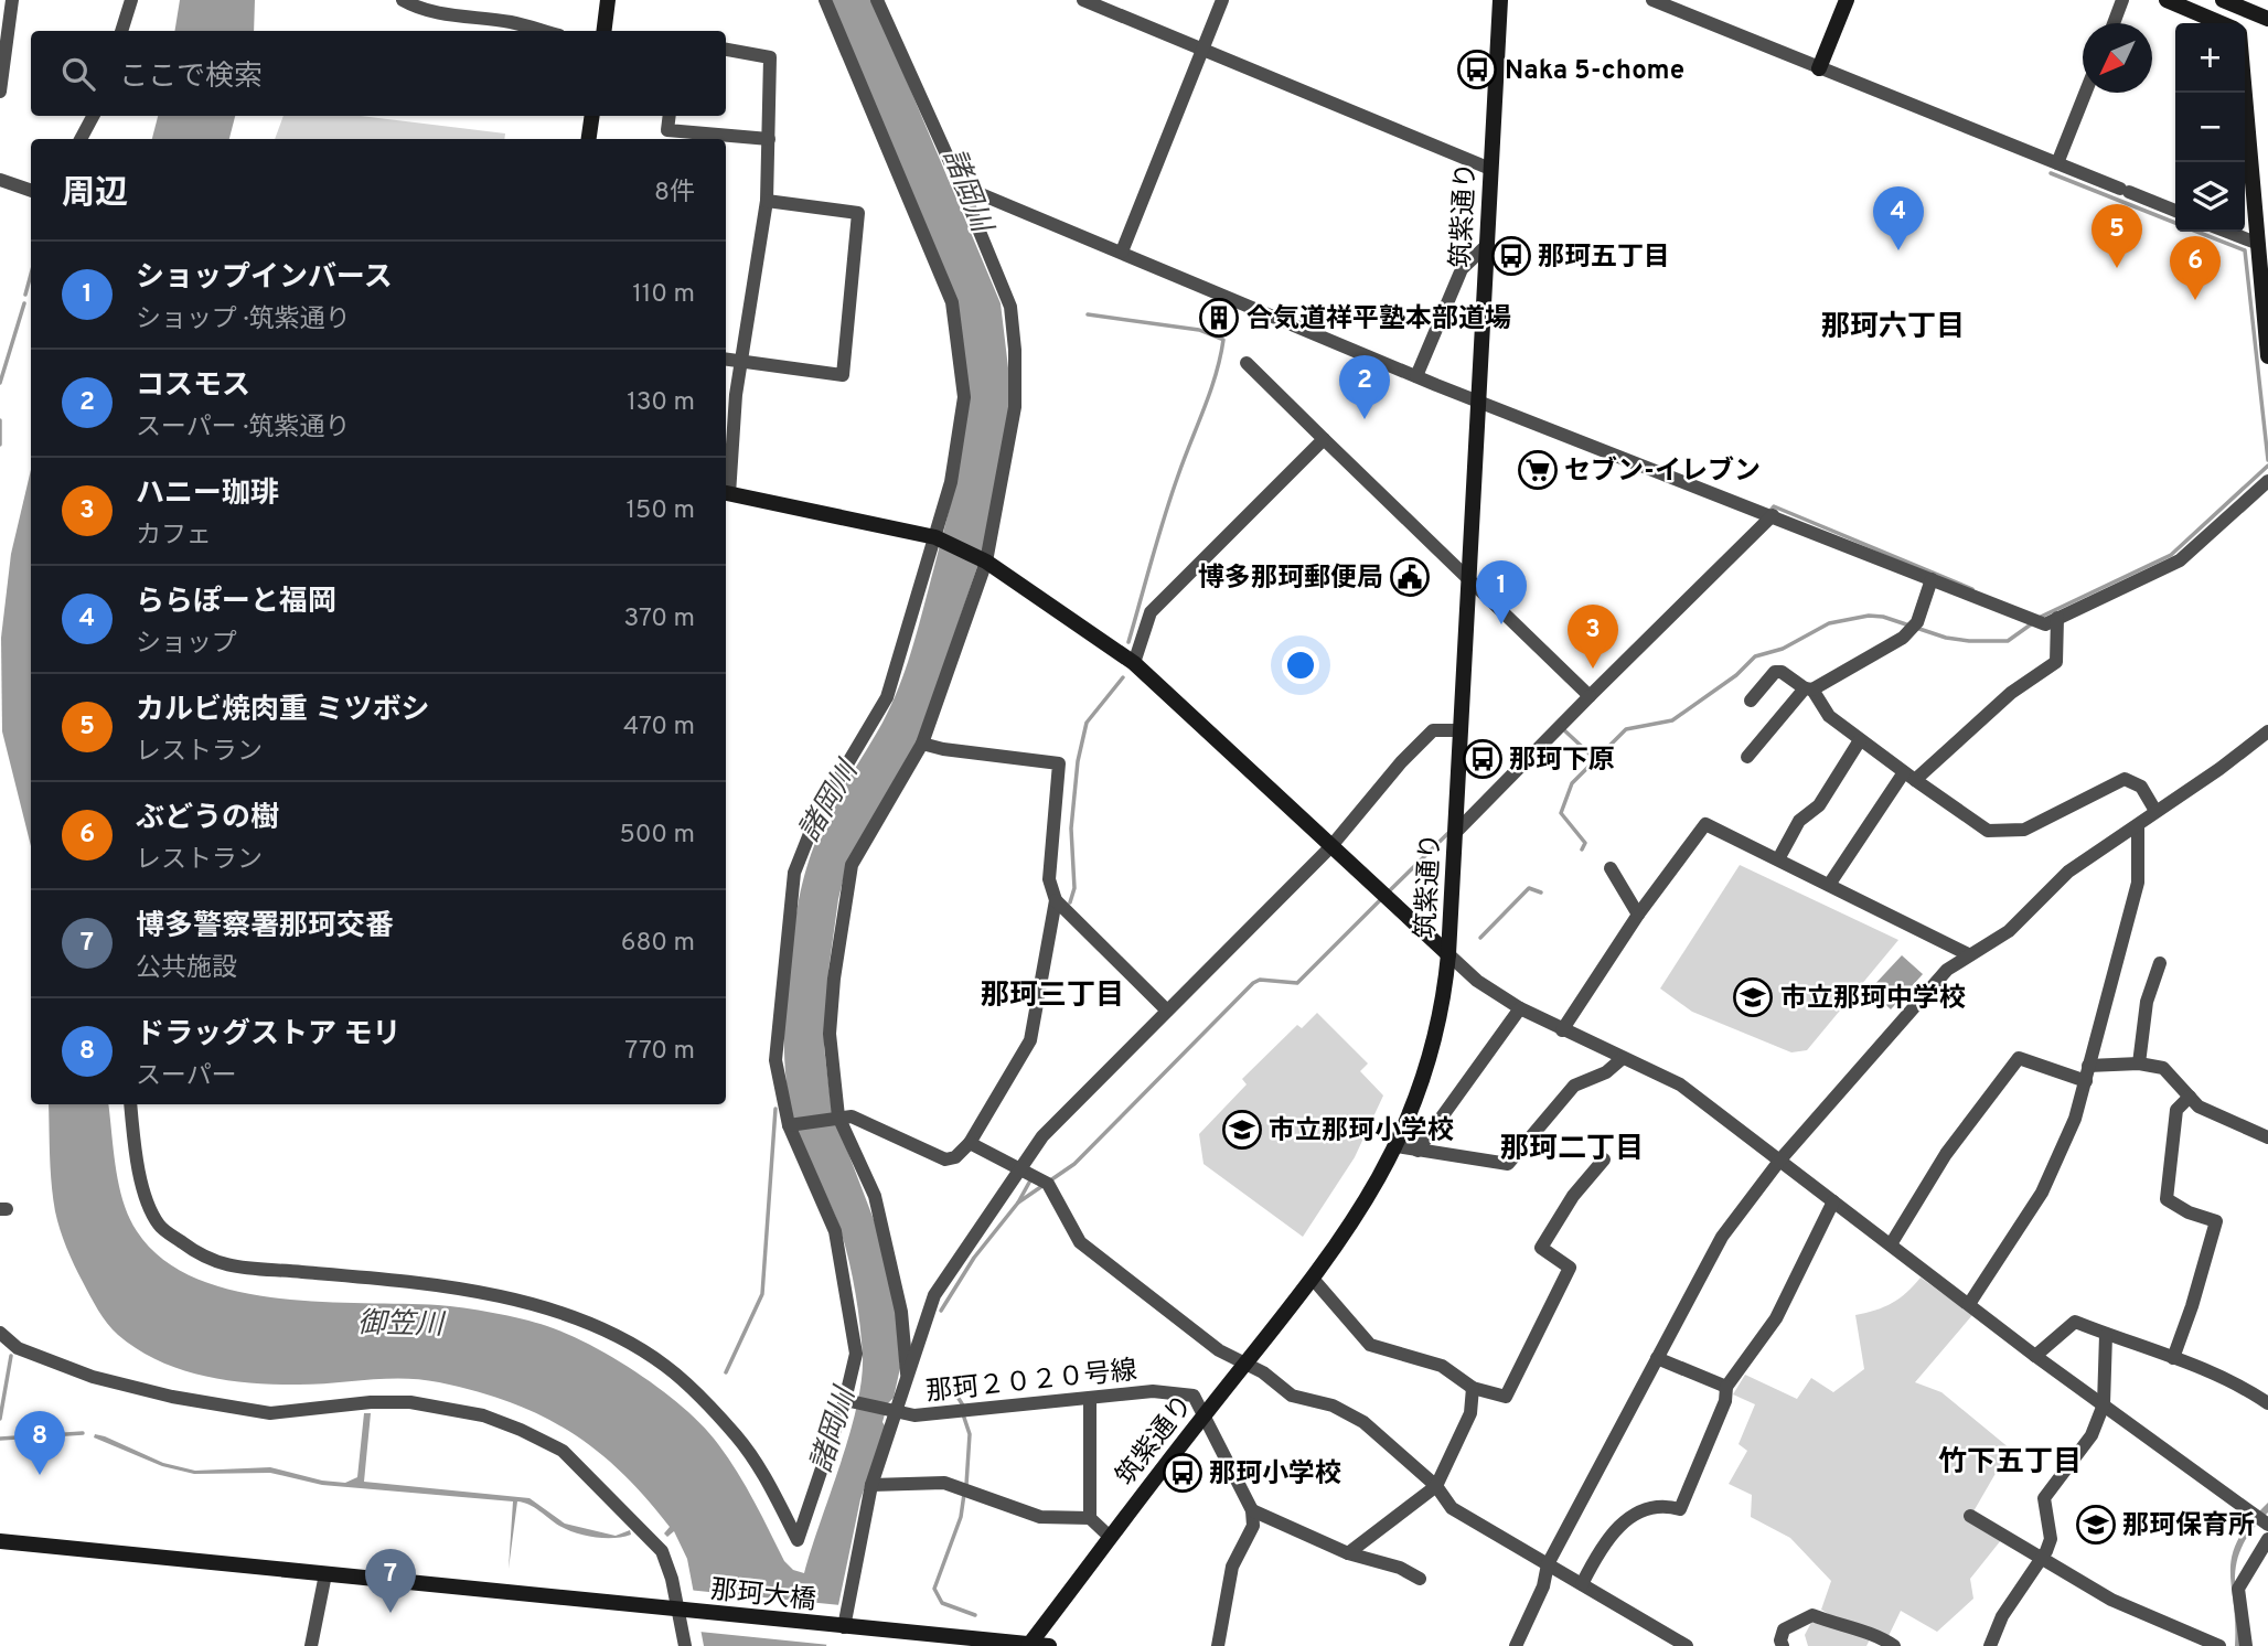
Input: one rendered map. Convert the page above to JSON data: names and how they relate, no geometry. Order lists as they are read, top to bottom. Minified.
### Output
{"streets":{"street":["筑紫通り","那珂２０２０号線","那珂大橋"]},"crossings":[["筑紫通り","那珂２０２０号線"],["筑紫通り","那珂大橋"]],"districts":["那珂六丁目","那珂三丁目","那珂二丁目","竹下五丁目"],"water":["諸岡川","御笠川"],"places":{"bus stop":["Naka 5-chome","那珂五丁目","那珂下原","那珂小学校"],"building":["合気道祥平塾本部道場"],"supermarket":["セブン-イレブン"],"public building":["博多那珂郵便局"],"school or university":["市立那珂中学校","市立那珂小学校","那珂保育所"]},"north":"bottom left","page":{"map_buttons":["+","−"],"search":"ここで検索","heading":["周辺","8件"],"pins":["4","5","6","2","1","3","8","7"],"list":[{"mark":"1","name":"ショップインバース","note":"ショップ · 筑紫通り","value":"110 m"},{"mark":"2","name":"コスモス","note":"スーパー · 筑紫通り","value":"130 m"},{"mark":"3","name":"ハニー珈琲","note":"カフェ","value":"150 m"},{"mark":"4","name":"ららぽーと福岡","note":"ショップ","value":"370 m"},{"mark":"5","name":"カルビ焼肉重 ミツボシ","note":"レストラン","value":"470 m"},{"mark":"6","name":"ぶどうの樹","note":"レストラン","value":"500 m"},{"mark":"7","name":"博多警察署那珂交番","note":"公共施設","value":"680 m"},{"mark":"8","name":"ドラッグストア モリ","note":"スーパー","value":"770 m"}]}}
